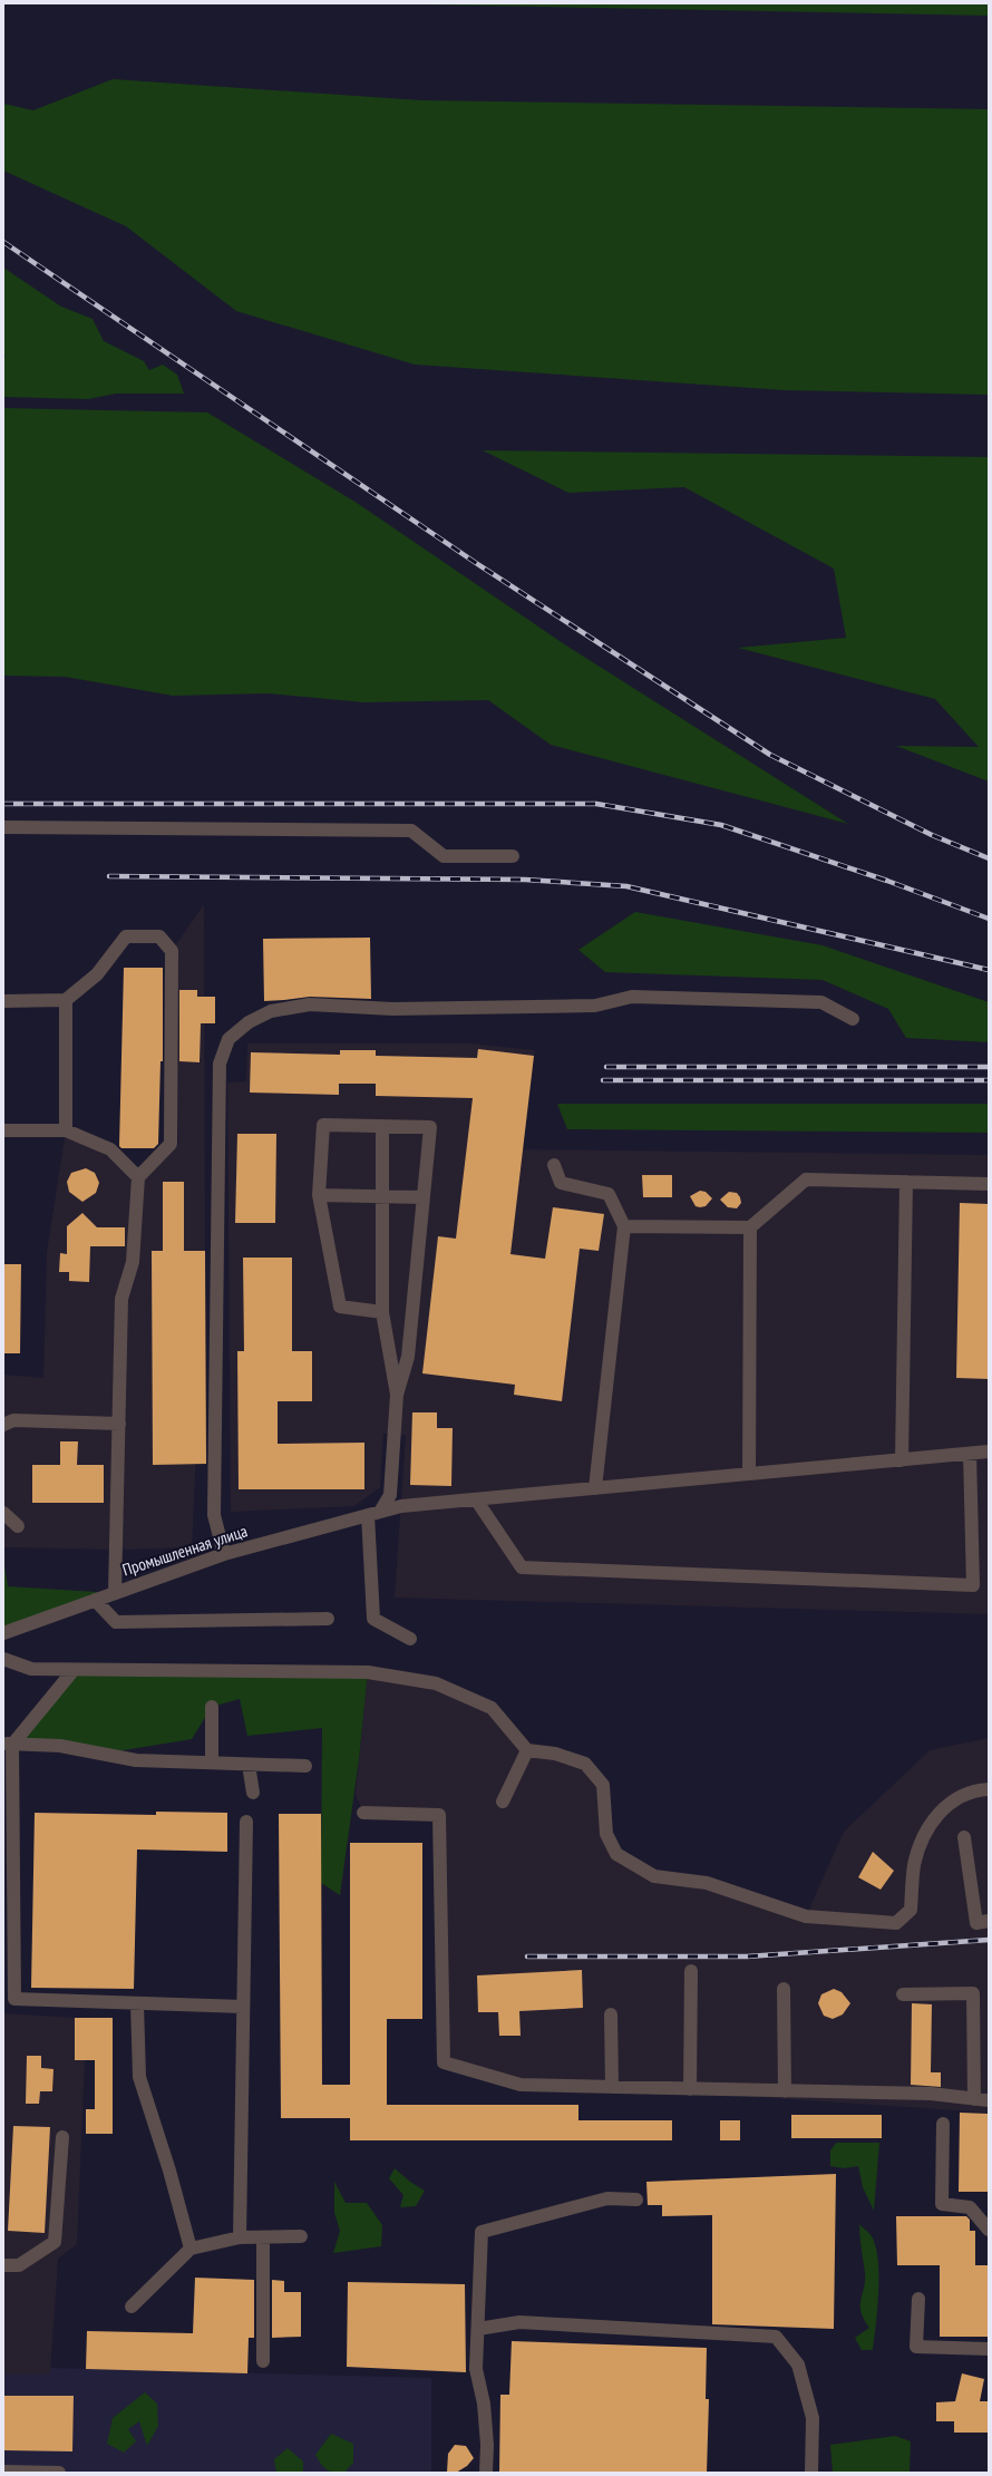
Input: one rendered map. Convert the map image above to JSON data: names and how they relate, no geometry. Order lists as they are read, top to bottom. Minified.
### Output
{"streets":{"street":["Промышленная улица"]}}
